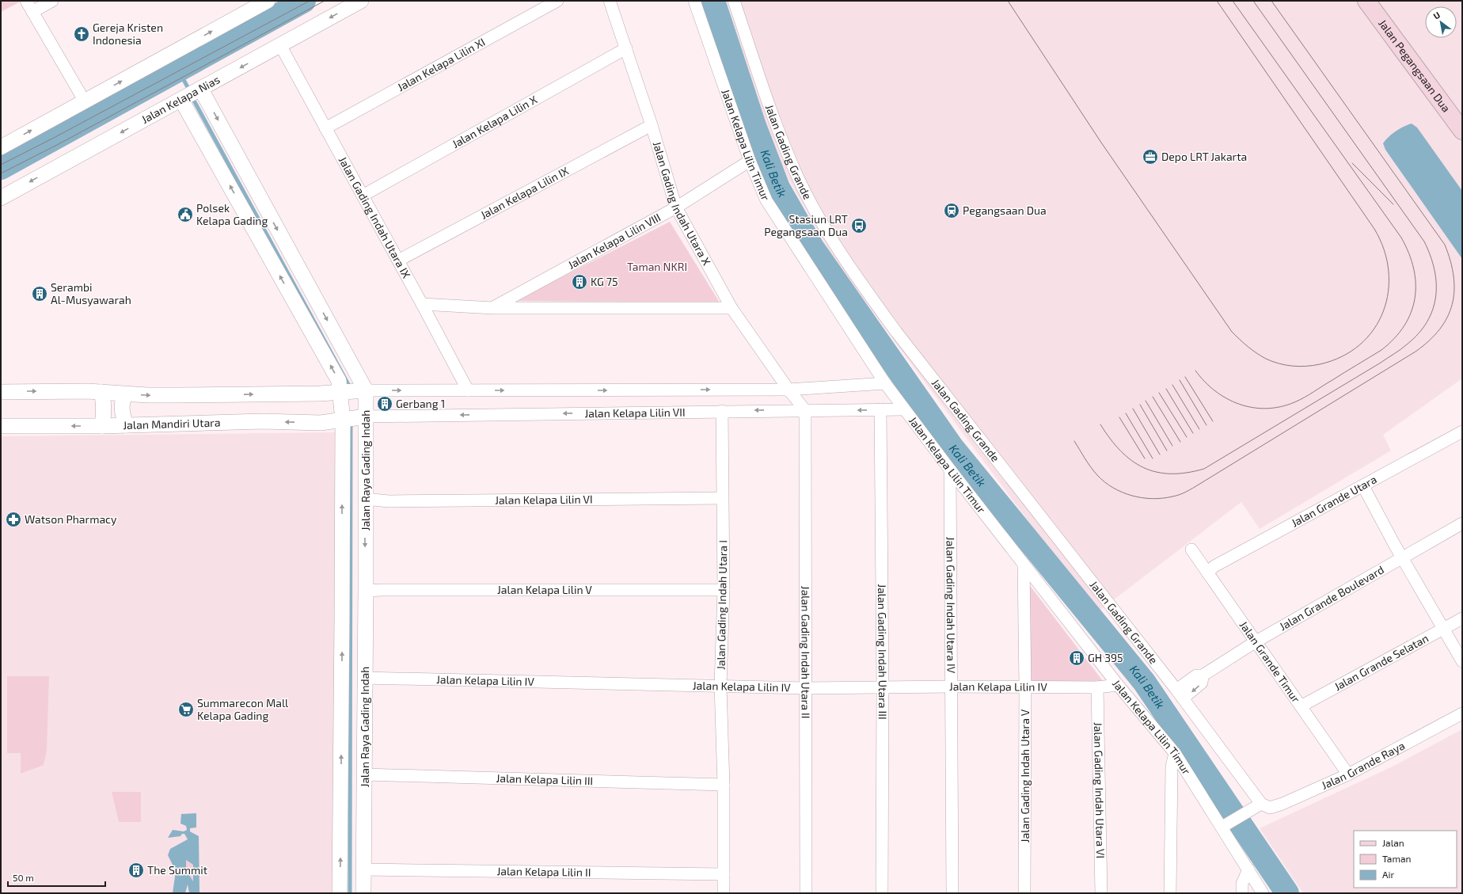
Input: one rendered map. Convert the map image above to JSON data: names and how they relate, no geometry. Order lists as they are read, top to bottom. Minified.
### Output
{"streets":{"main road":["Jalan Pegangsaan Dua"],"street":["Jalan Kelapa Lilin XI","Jalan Kelapa Nias","Jalan Kelapa Lilin X","Jalan Kelapa Lilin Timur","Jalan Gading Grande","Jalan Kelapa Lilin IX","Jalan Gading Indah Utara X","Jalan Gading Indah Utara IX","Jalan Kelapa Lilin VIII","Jalan Kelapa Lilin VII","Jalan Mandiri Utara","Jalan Raya Gading Indah","Jalan Kelapa Lilin VI","Jalan Grande Utara","Jalan Kelapa Lilin V","Jalan Grande Boulevard","Jalan Gading Indah Utara I","Jalan Gading Indah Utara IV","Jalan Gading Indah Utara II","Jalan Gading Indah Utara III","Jalan Grande Timur","Jalan Grande Selatan","Jalan Kelapa Lilin IV","Jalan Grande Raya","Jalan Gading Indah Utara V","Jalan Kelapa Lilin III","Jalan Gading Indah Utara VI","Jalan Kelapa Lilin II"]},"crossings":[["Jalan Kelapa Lilin XI","Jalan Gading Indah Utara IX"],["Jalan Kelapa Nias","Jalan Gading Indah Utara IX"],["Jalan Kelapa Nias","Jalan Raya Gading Indah"],["Jalan Kelapa Lilin X","Jalan Gading Indah Utara X"],["Jalan Kelapa Lilin X","Jalan Gading Indah Utara IX"],["Jalan Kelapa Lilin Timur","Jalan Kelapa Lilin VIII"],["Jalan Kelapa Lilin Timur","Jalan Kelapa Lilin VII"],["Jalan Kelapa Lilin Timur","Jalan Gading Indah Utara IV"],["Jalan Kelapa Lilin Timur","Jalan Kelapa Lilin IV"],["Jalan Kelapa Lilin Timur","Jalan Gading Indah Utara V"],["Jalan Gading Grande","Jalan Grande Boulevard"],["Jalan Gading Grande","Jalan Grande Raya"],["Jalan Kelapa Lilin IX","Jalan Gading Indah Utara X"],["Jalan Kelapa Lilin IX","Jalan Gading Indah Utara IX"],["Jalan Gading Indah Utara X","Jalan Kelapa Lilin VIII"],["Jalan Gading Indah Utara X","Jalan Kelapa Lilin VII"],["Jalan Gading Indah Utara X","Jalan Gading Indah Utara II"],["Jalan Gading Indah Utara IX","Jalan Kelapa Lilin VII"],["Jalan Kelapa Lilin VII","Jalan Mandiri Utara"],["Jalan Kelapa Lilin VII","Jalan Raya Gading Indah"],["Jalan Kelapa Lilin VII","Jalan Gading Indah Utara I"],["Jalan Kelapa Lilin VII","Jalan Gading Indah Utara II"],["Jalan Kelapa Lilin VII","Jalan Gading Indah Utara III"],["Jalan Mandiri Utara","Jalan Raya Gading Indah"],["Jalan Raya Gading Indah","Jalan Kelapa Lilin VI"],["Jalan Raya Gading Indah","Jalan Kelapa Lilin V"],["Jalan Raya Gading Indah","Jalan Kelapa Lilin IV"],["Jalan Raya Gading Indah","Jalan Kelapa Lilin III"],["Jalan Raya Gading Indah","Jalan Kelapa Lilin II"],["Jalan Kelapa Lilin VI","Jalan Gading Indah Utara I"],["Jalan Grande Utara","Jalan Grande Timur"],["Jalan Kelapa Lilin V","Jalan Gading Indah Utara I"],["Jalan Grande Boulevard","Jalan Grande Timur"],["Jalan Gading Indah Utara I","Jalan Kelapa Lilin IV"],["Jalan Gading Indah Utara I","Jalan Kelapa Lilin III"],["Jalan Gading Indah Utara I","Jalan Kelapa Lilin II"],["Jalan Gading Indah Utara IV","Jalan Kelapa Lilin IV"],["Jalan Gading Indah Utara II","Jalan Kelapa Lilin IV"],["Jalan Gading Indah Utara III","Jalan Kelapa Lilin IV"],["Jalan Grande Timur","Jalan Grande Selatan"],["Jalan Grande Timur","Jalan Grande Raya"],["Jalan Kelapa Lilin IV","Jalan Gading Indah Utara V"],["Jalan Kelapa Lilin IV","Jalan Gading Indah Utara VI"]],"water":["Kali Betik"],"parks":["Taman NKRI"],"places":{"church":["Gereja Kristen Indonesia"],"office":["Depo LRT Jakarta"],"station":["Pegangsaan Dua"],"public building":["Polsek Kelapa Gading"],"bus stop":["Stasiun LRT Pegangsaan Dua"],"building":["KG 75","Serambi Al-Musyawarah","Gerbang 1","GH 395","The Summit"],"pharmacy":["Watson Pharmacy"],"supermarket":["Summarecon Mall Kelapa Gading"]},"legend":["Jalan","Taman","Air"],"scale_bar":"50 m","north":"top left"}
